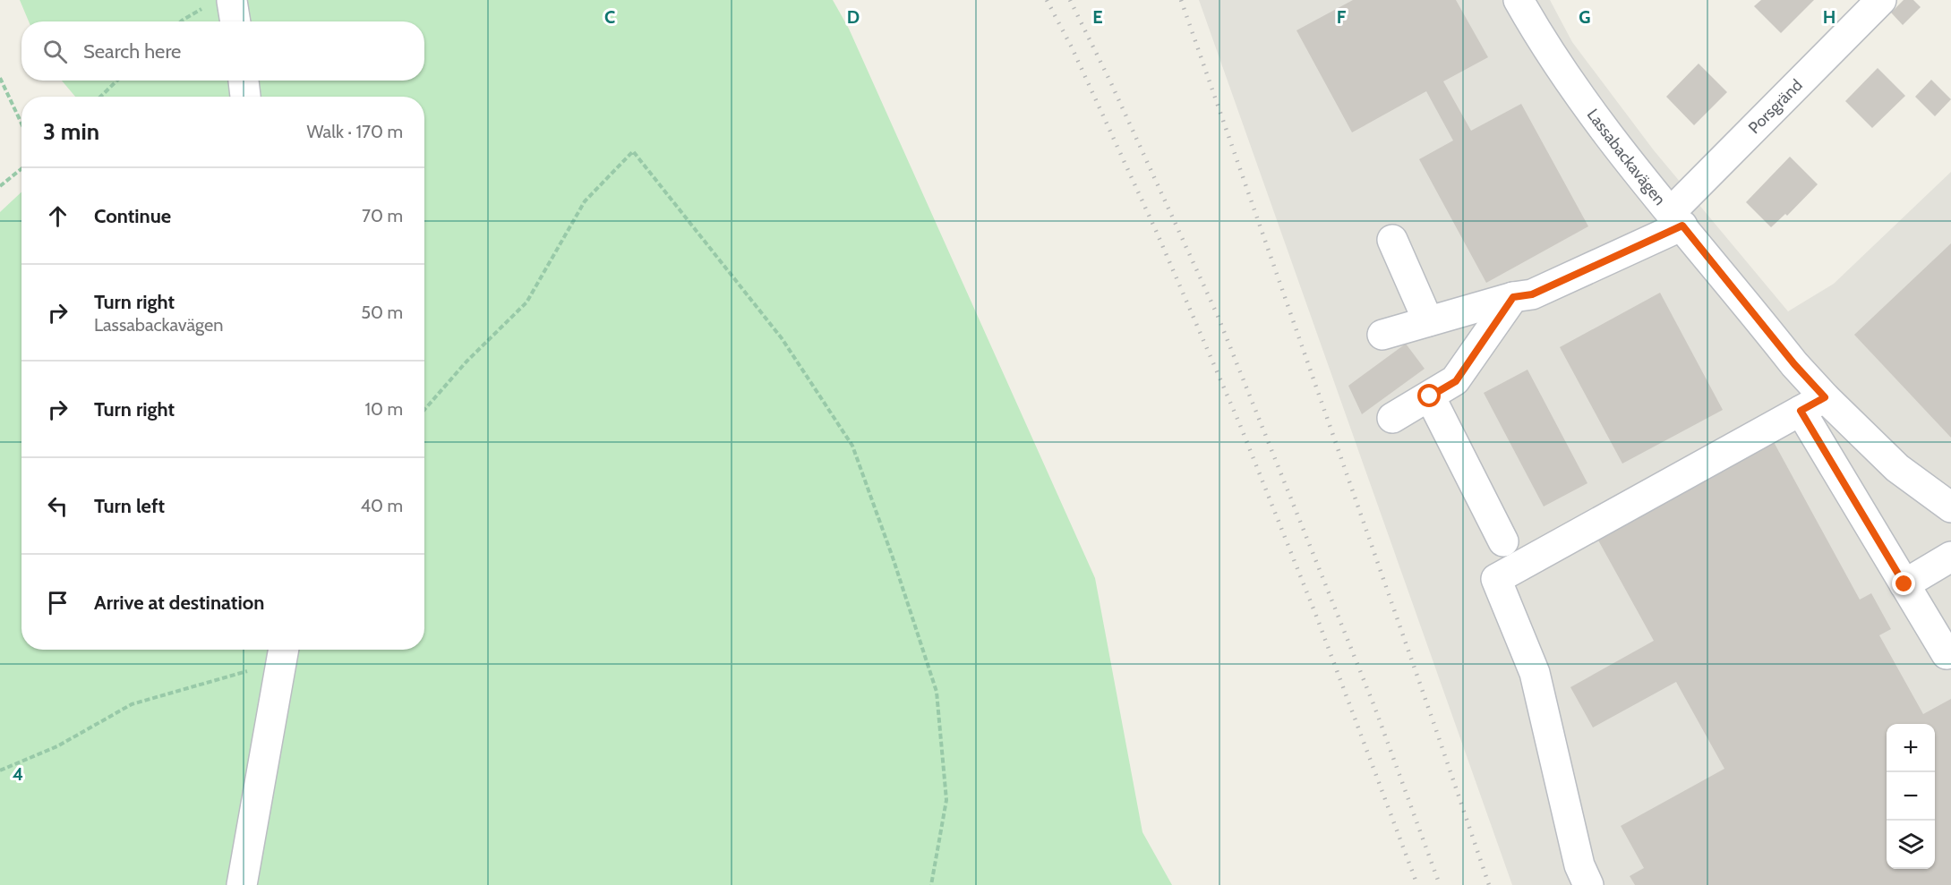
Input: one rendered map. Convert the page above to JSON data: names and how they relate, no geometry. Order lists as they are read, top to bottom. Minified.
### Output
{"streets":{"street":["Porsgränd","Lassabackavägen"]},"crossings":[["Porsgränd","Lassabackavägen"]],"page":{"search":"Search here","heading":["3 min","Walk · 170 m"],"list":[["Continue","70 m"],["Turn right","Lassabackavägen","50 m"],["Turn right","10 m"],["Turn left","40 m"],"Arrive at destination"],"map_buttons":["+","−"]},"grid":{"columns":["C","D","E","F","G","H"],"rows":["4"]}}
